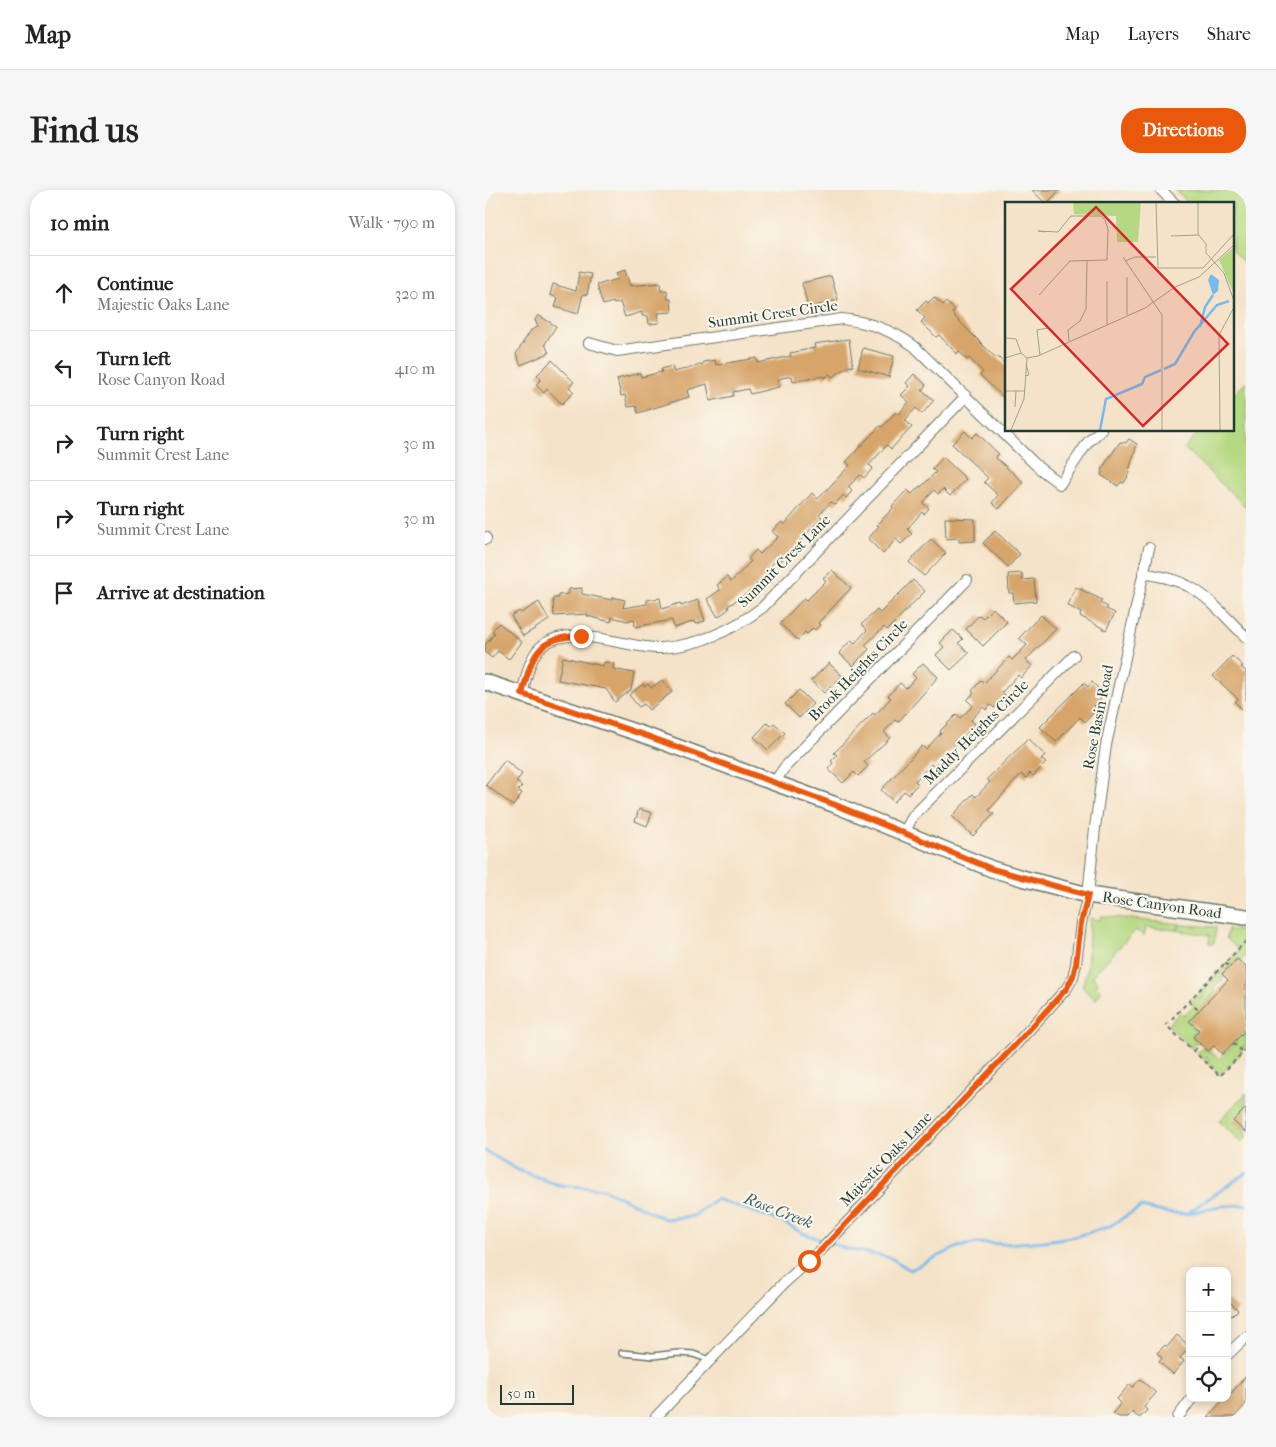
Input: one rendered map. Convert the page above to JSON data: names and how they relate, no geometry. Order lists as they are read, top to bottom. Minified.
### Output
{"streets":{"street":["Summit Crest Circle","Summit Crest Lane","Brook Heights Circle","Rose Basin Road","Maddy Heights Circle","Rose Canyon Road","Majestic Oaks Lane"]},"crossings":[["Summit Crest Circle","Summit Crest Lane"],["Summit Crest Lane","Rose Canyon Road"],["Brook Heights Circle","Rose Canyon Road"],["Rose Basin Road","Rose Canyon Road"],["Rose Basin Road","Majestic Oaks Lane"],["Maddy Heights Circle","Rose Canyon Road"],["Rose Canyon Road","Majestic Oaks Lane"]],"water":["Rose Creek"],"scale_bar":"50 m","page":{"header":"Map","nav":["Map","Layers","Share"],"buttons":"Directions","title":"Find us","heading":["10 min","Walk · 790 m"],"list":[["Continue","Majestic Oaks Lane","320 m"],["Turn left","Rose Canyon Road","410 m"],["Turn right","Summit Crest Lane","30 m"],["Turn right","Summit Crest Lane","30 m"],"Arrive at destination"],"map_buttons":["+","−"],"scale":"50 m"}}
